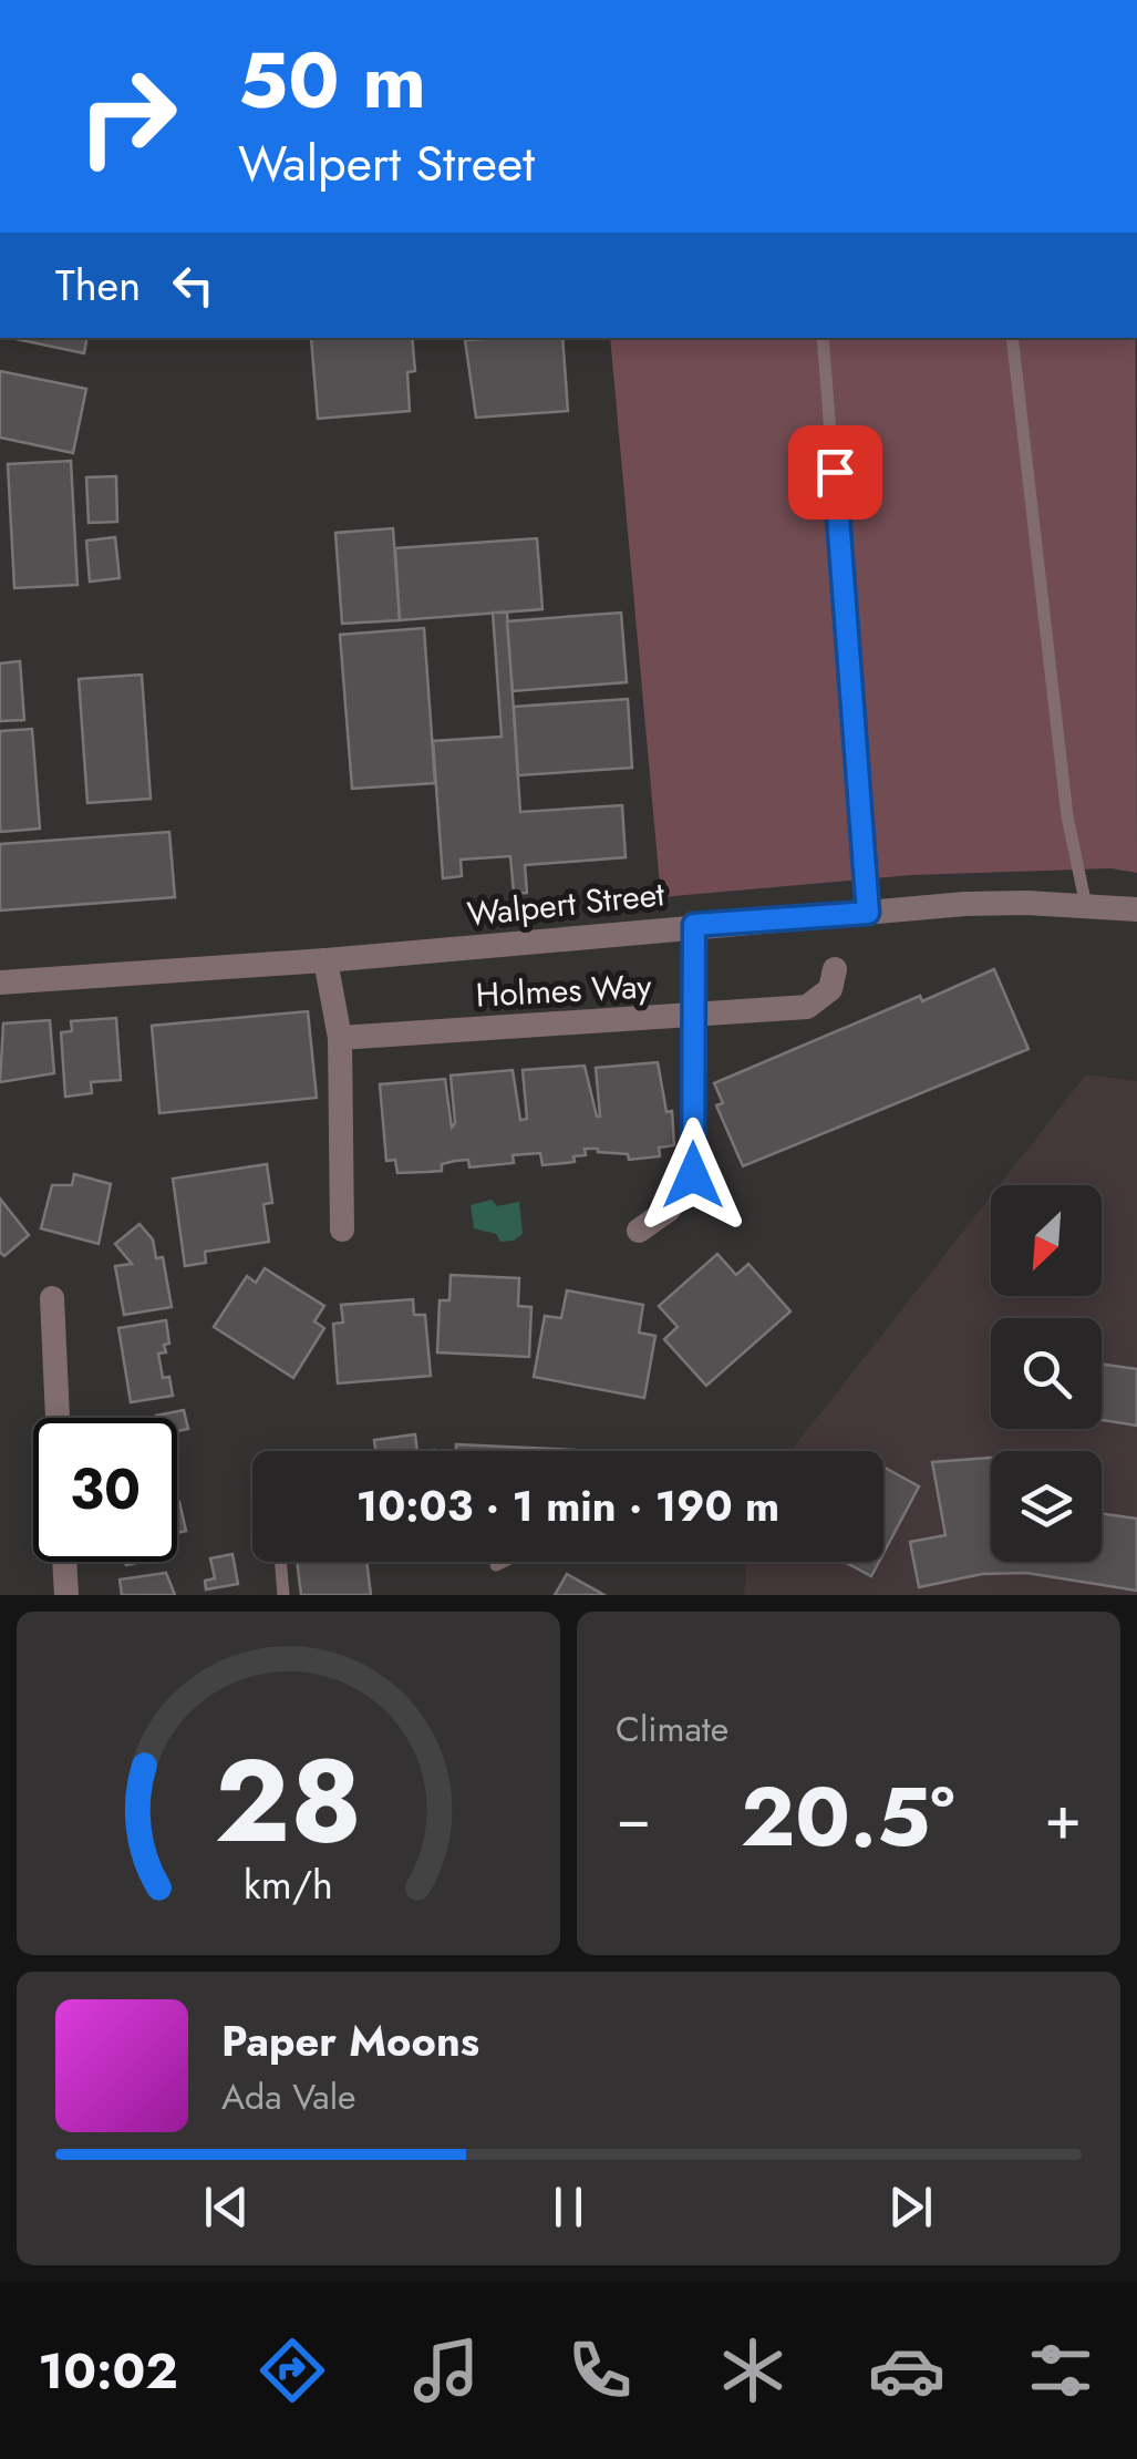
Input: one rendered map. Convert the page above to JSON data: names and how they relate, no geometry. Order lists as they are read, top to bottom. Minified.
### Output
{"streets":{"street":["Walpert Street","Holmes Way"]},"north":"bottom left","page":{"turn":["50 m","Walpert Street"],"then":"Then","limit":"30","trip":"10:03 · 1 min · 190 m","tile":"Climate","heat":["−","20.5°","+"],"song":["Paper Moons","Ada Vale"],"tabs":"10:02","gauge":["28","km/h"]}}
